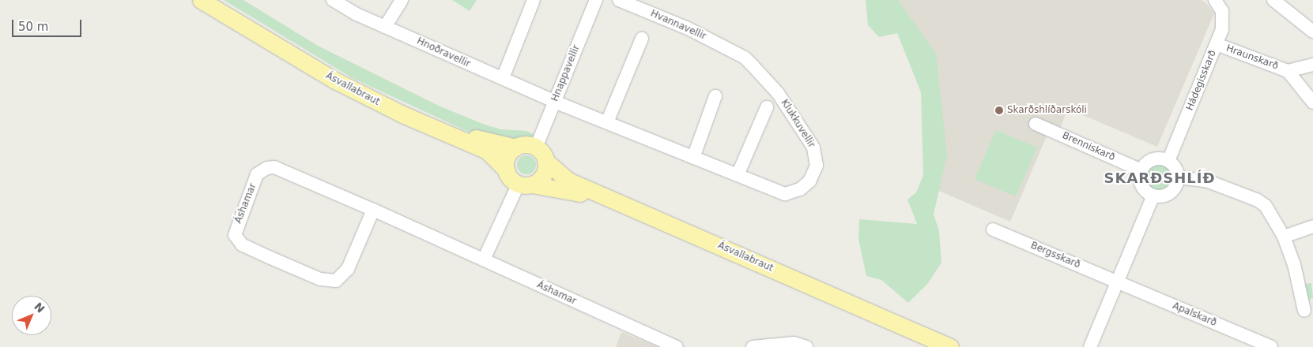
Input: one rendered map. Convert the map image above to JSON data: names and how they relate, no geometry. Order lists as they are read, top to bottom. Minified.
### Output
{"streets":{"main road":["Ásvallabraut"],"street":["Hvannavellir","Hnoðravellir","Hraunskarð","Hnappavellir","Hádegisskarð","Klukkuvellir","Brenniskarð","Áshamar","Bergsskarð","Apalskarð"]},"crossings":[["Hvannavellir","Klukkuvellir"],["Hnoðravellir","Hnappavellir"],["Hnoðravellir","Klukkuvellir"],["Hraunskarð","Hádegisskarð"],["Hnappavellir","Ásvallabraut"],["Hnappavellir","Klukkuvellir"],["Hádegisskarð","Brenniskarð"],["Bergsskarð","Apalskarð"]],"districts":["SKARÐSHLÍÐ"],"places":["Skarðshlíðarskóli"],"scale_bar":"50 m","north":"top right"}
